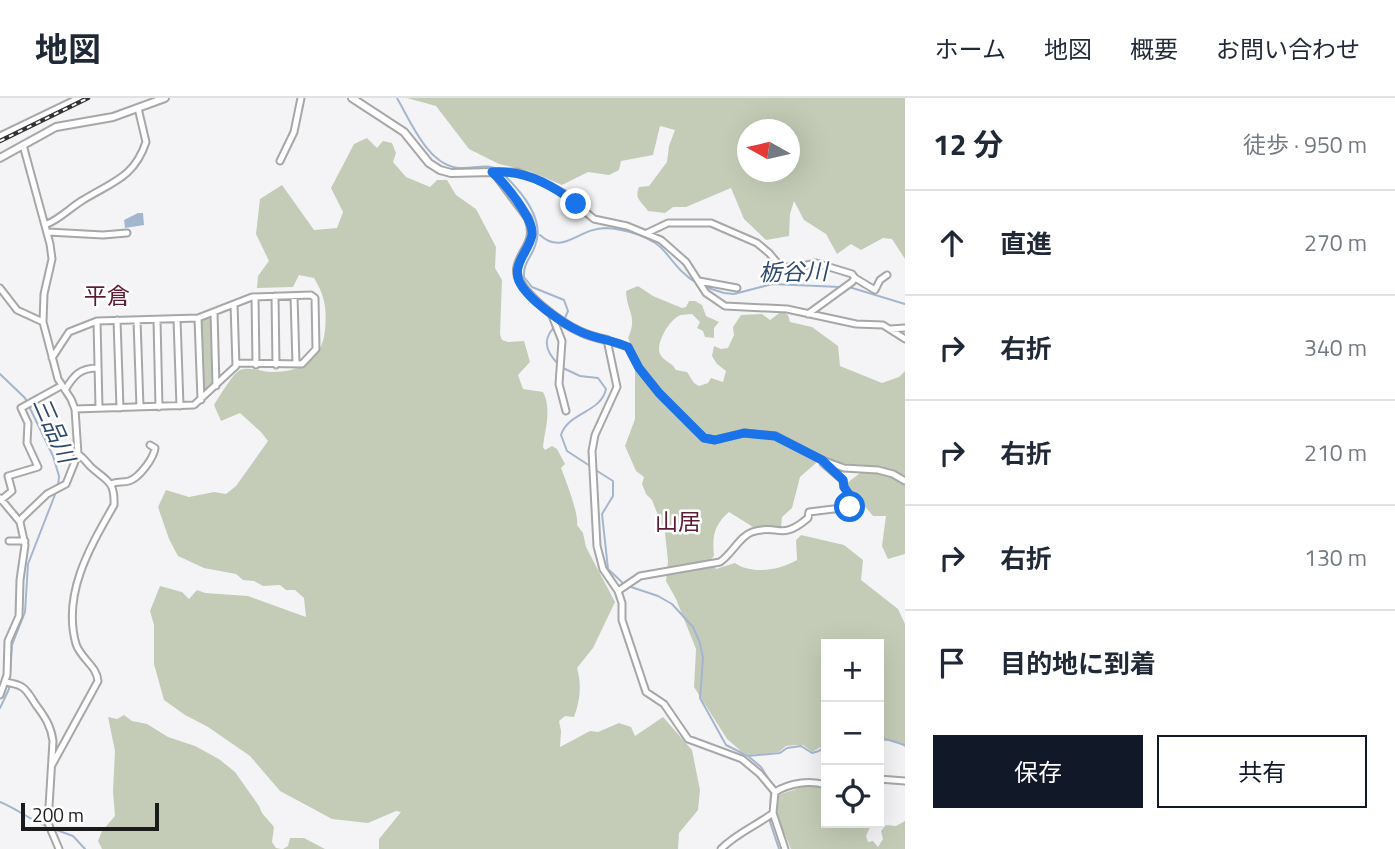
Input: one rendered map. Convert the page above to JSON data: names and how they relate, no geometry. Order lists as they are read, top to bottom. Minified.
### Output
{"districts":["平倉","山居"],"water":["栃谷川","三品川"],"scale_bar":"200 m","north":"left","page":{"header":"地図","nav":["ホーム","地図","概要","お問い合わせ"],"heading":["12 分","徒歩 · 950 m"],"list":[["直進","270 m"],["右折","340 m"],["右折","210 m"],["右折","130 m"],"目的地に到着"],"map_buttons":["+","−"],"buttons":["保存","共有"],"scale":"200 m"}}
